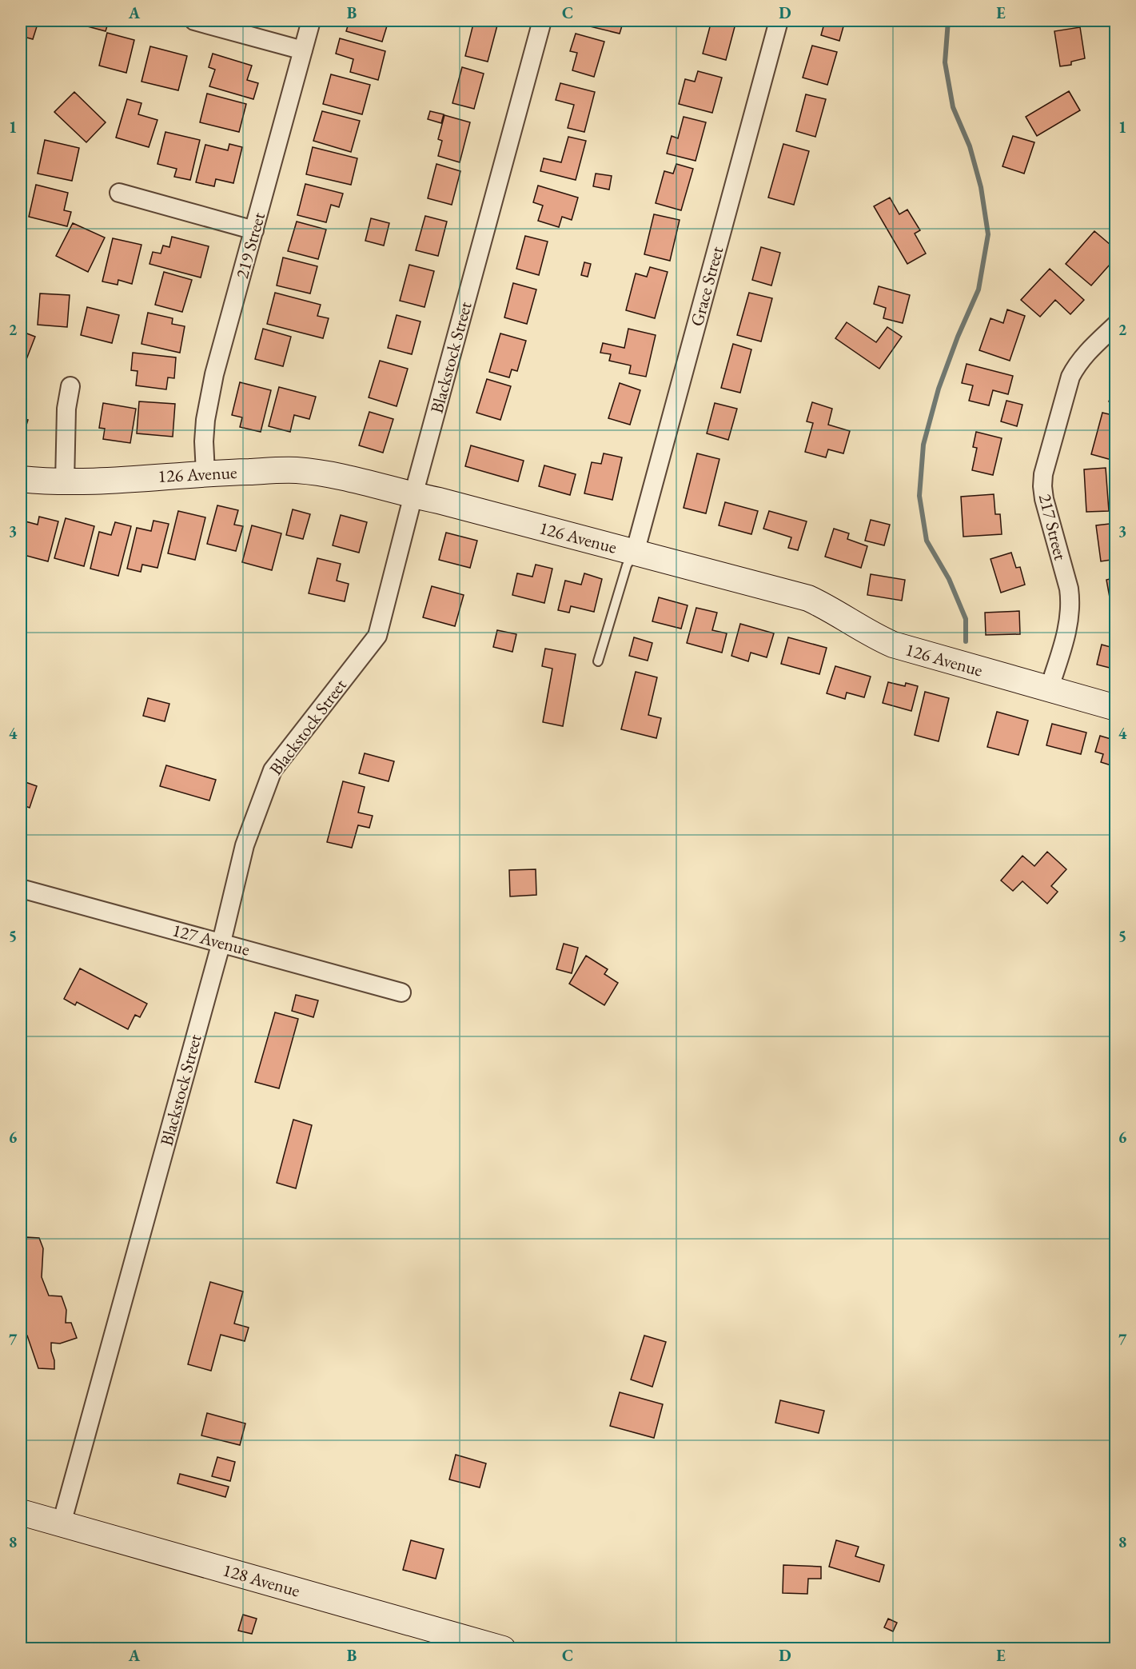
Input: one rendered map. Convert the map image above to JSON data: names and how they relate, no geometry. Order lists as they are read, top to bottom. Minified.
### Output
{"streets":{"street":["219 Street","Grace Street","Blackstock Street","126 Avenue","217 Street","127 Avenue","128 Avenue"]},"crossings":[["219 Street","126 Avenue"],["Grace Street","126 Avenue"],["Blackstock Street","126 Avenue"],["Blackstock Street","127 Avenue"],["Blackstock Street","128 Avenue"],["126 Avenue","217 Street"]],"grid":{"columns":["A","B","C","D","E"],"rows":["1","2","3","4","5","6","7","8"]}}
